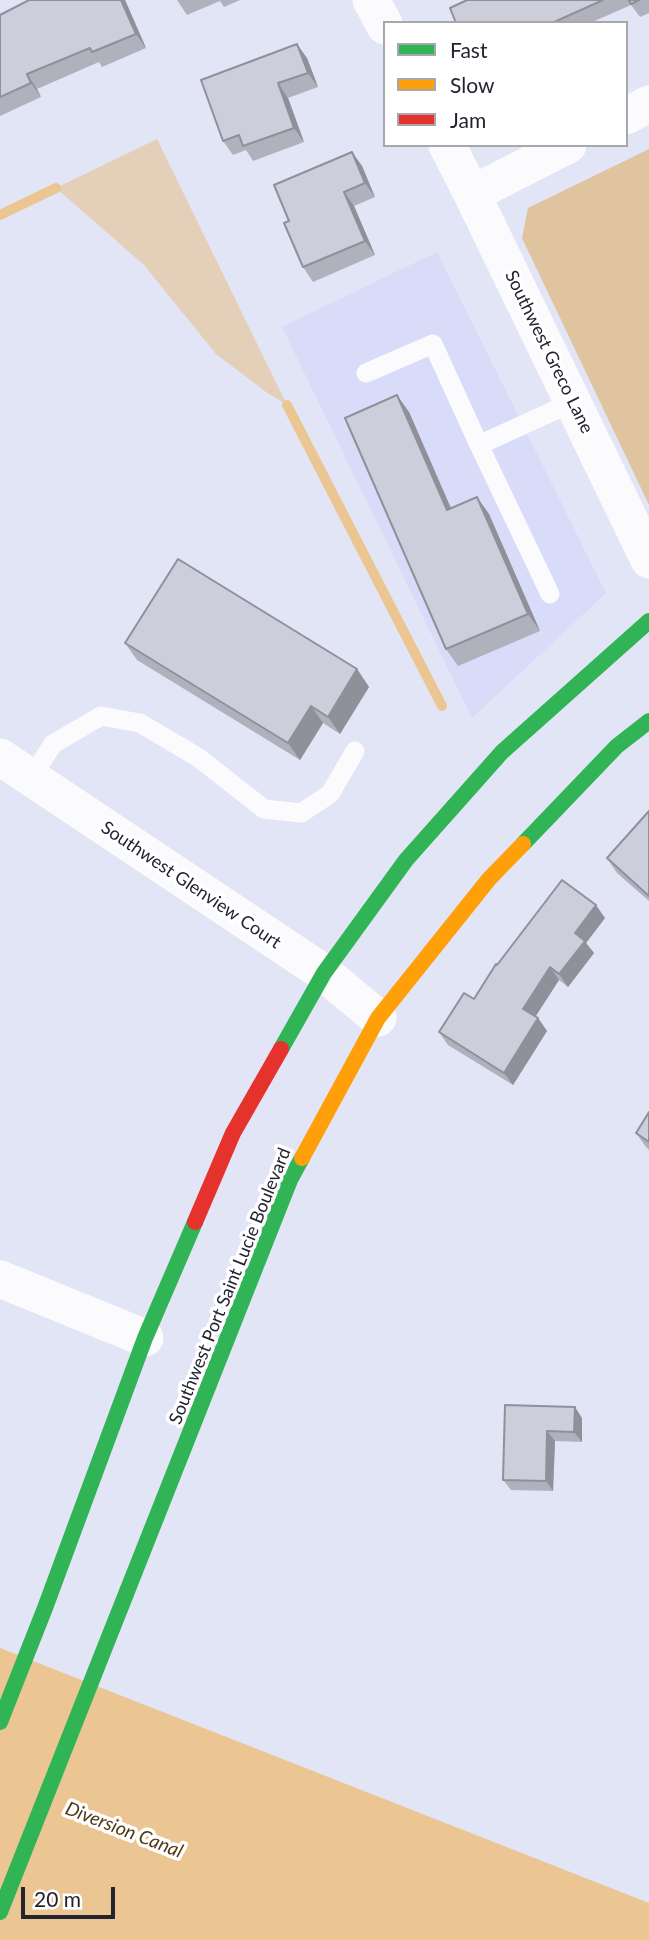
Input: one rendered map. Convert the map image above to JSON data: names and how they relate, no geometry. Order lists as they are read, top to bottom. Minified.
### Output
{"streets":{"main road":["Southwest Port Saint Lucie Boulevard"],"street":["Southwest Greco Lane","Southwest Glenview Court"]},"crossings":[["Southwest Glenview Court","Southwest Port Saint Lucie Boulevard"]],"water":["Diversion Canal"],"legend":["Fast","Slow","Jam"],"scale_bar":"20 m"}
